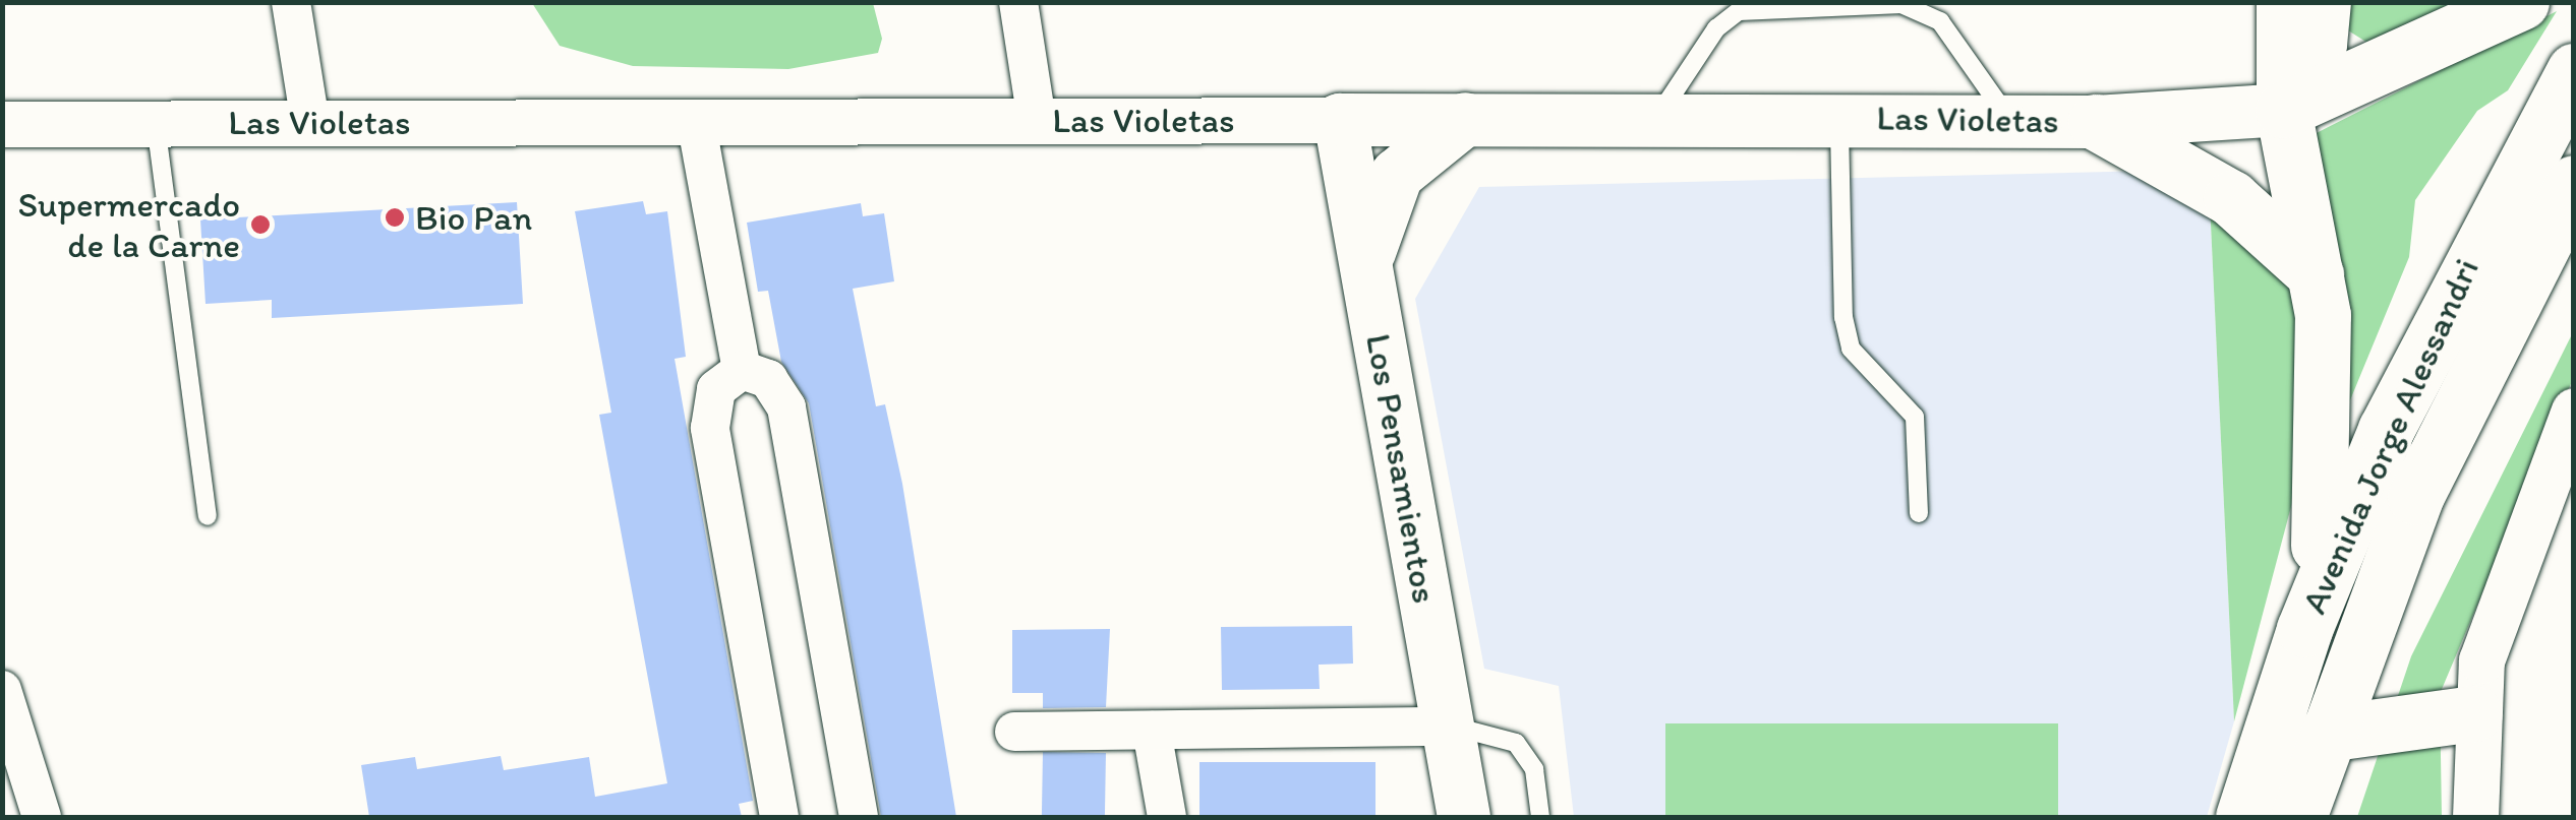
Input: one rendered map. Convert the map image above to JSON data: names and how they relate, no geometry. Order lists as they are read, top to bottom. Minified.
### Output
{"streets":{"highway":["Avenida Jorge Alessandri"],"main road":["Las Violetas","Los Pensamientos"]},"crossings":[["Las Violetas","Los Pensamientos"]],"places":["Bio Pan","Supermercado de la Carne"]}
